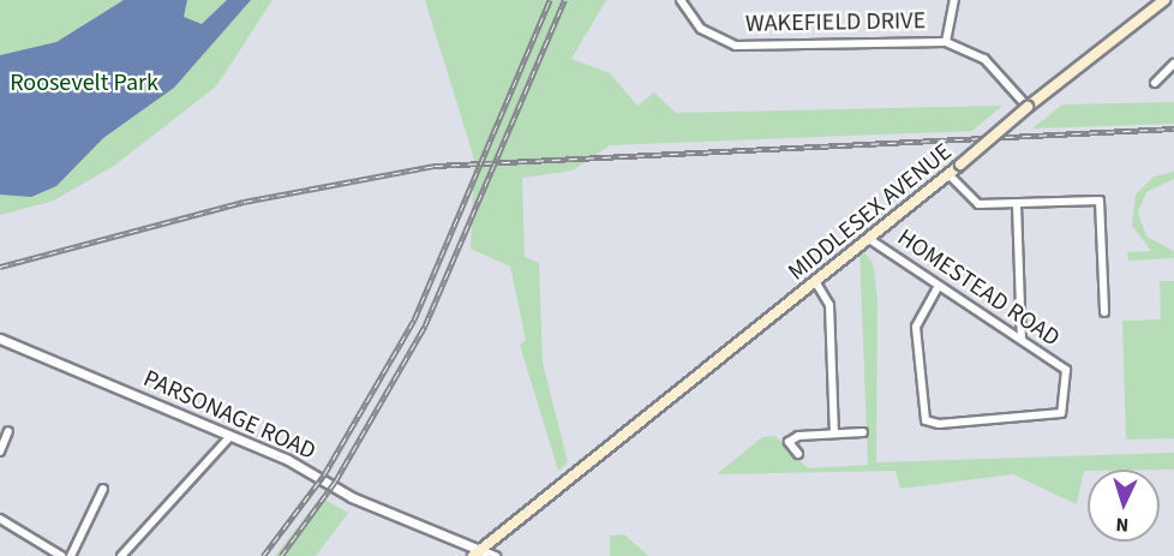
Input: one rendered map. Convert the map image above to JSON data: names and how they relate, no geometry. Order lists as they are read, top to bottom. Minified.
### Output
{"streets":{"main road":["MIDDLESEX AVENUE"],"street":["WAKEFIELD DRIVE","HOMESTEAD ROAD","PARSONAGE ROAD"]},"crossings":[["WAKEFIELD DRIVE","MIDDLESEX AVENUE"],["MIDDLESEX AVENUE","HOMESTEAD ROAD"],["MIDDLESEX AVENUE","PARSONAGE ROAD"]],"parks":["Roosevelt Park"],"north":"bottom"}
